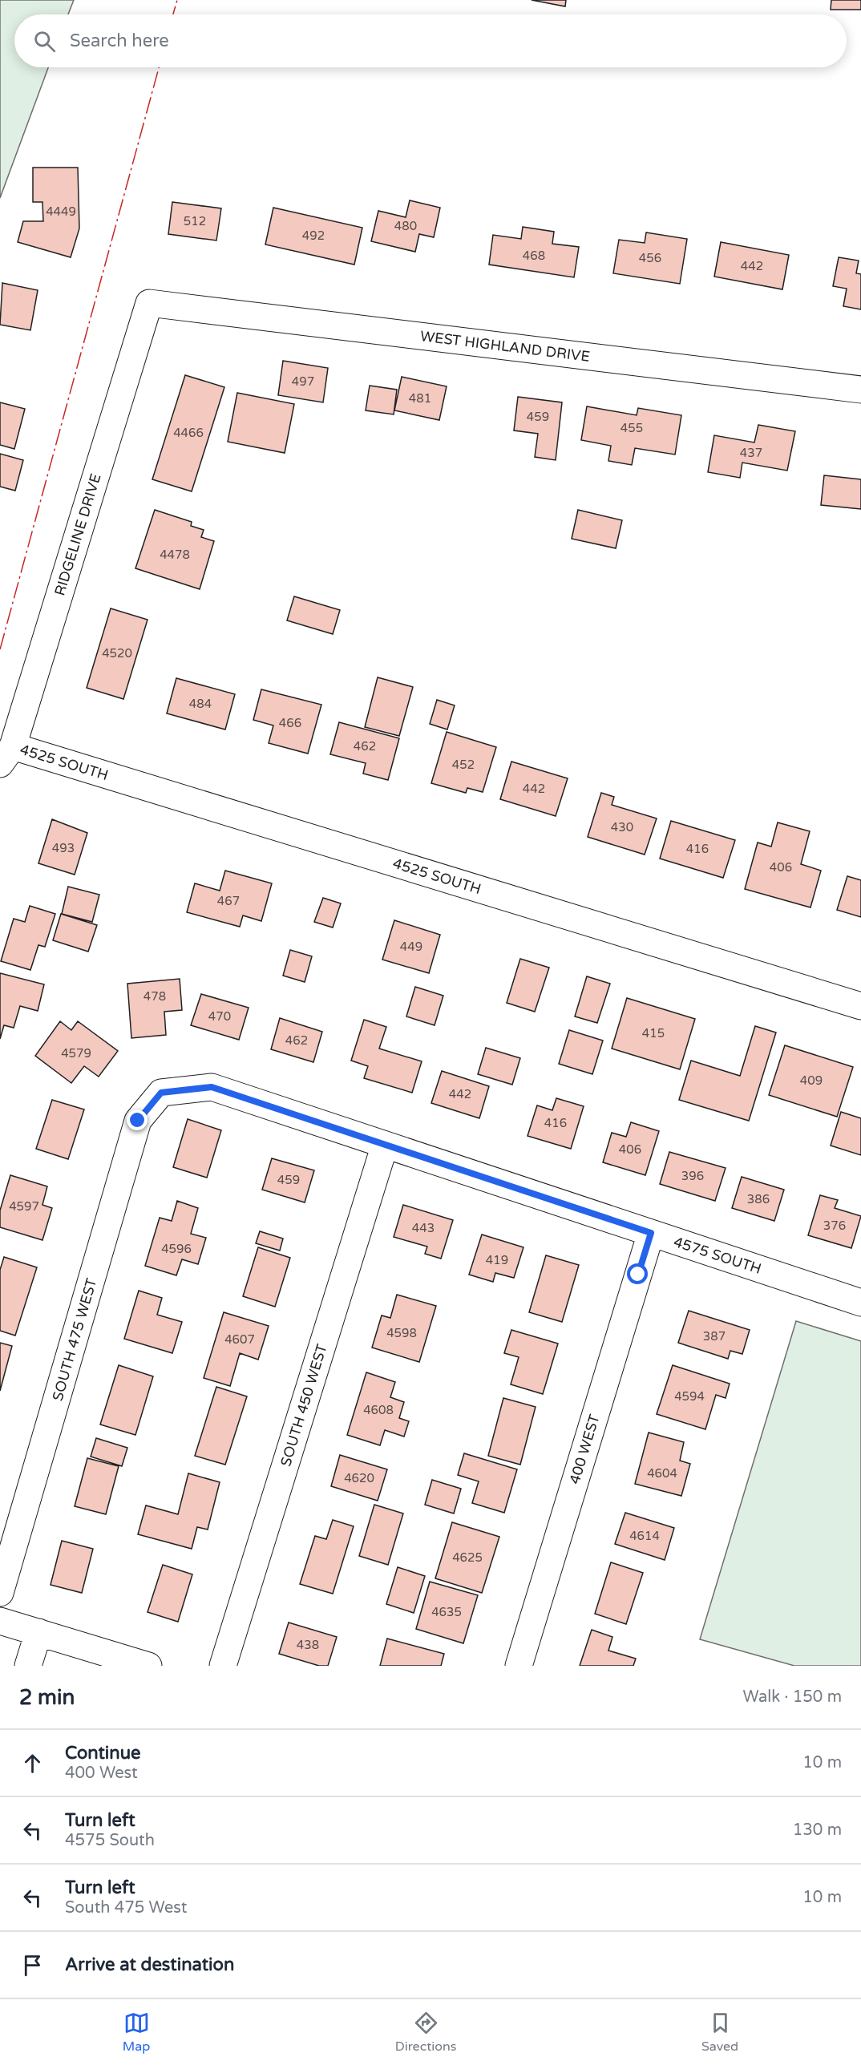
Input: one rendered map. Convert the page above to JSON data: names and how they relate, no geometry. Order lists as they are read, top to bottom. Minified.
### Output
{"streets":{"street":["WEST HIGHLAND DRIVE","RIDGELINE DRIVE","4525 SOUTH","4575 SOUTH","SOUTH 475 WEST","SOUTH 450 WEST","400 WEST"]},"crossings":[["WEST HIGHLAND DRIVE","RIDGELINE DRIVE"],["RIDGELINE DRIVE","4525 SOUTH"],["4575 SOUTH","SOUTH 475 WEST"],["4575 SOUTH","SOUTH 450 WEST"],["4575 SOUTH","400 WEST"]],"house_numbers":["4449","512","480","492","468","456","442","497","481","459","455","4466","437","4478","4520","484","466","462","452","442","430","493","416","406","467","449","478","470","415","462","4579","409","442","416","406","396","459","386","4597","376","443","4596","419","4598","387","4607","4594","4608","4604","4620","4614","4625","4635","438"],"page":{"search":"Search here","heading":["2 min","Walk · 150 m"],"list":[["Continue","400 West","10 m"],["Turn left","4575 South","130 m"],["Turn left","South 475 West","10 m"],"Arrive at destination"],"nav":["Map","Directions","Saved"]}}
